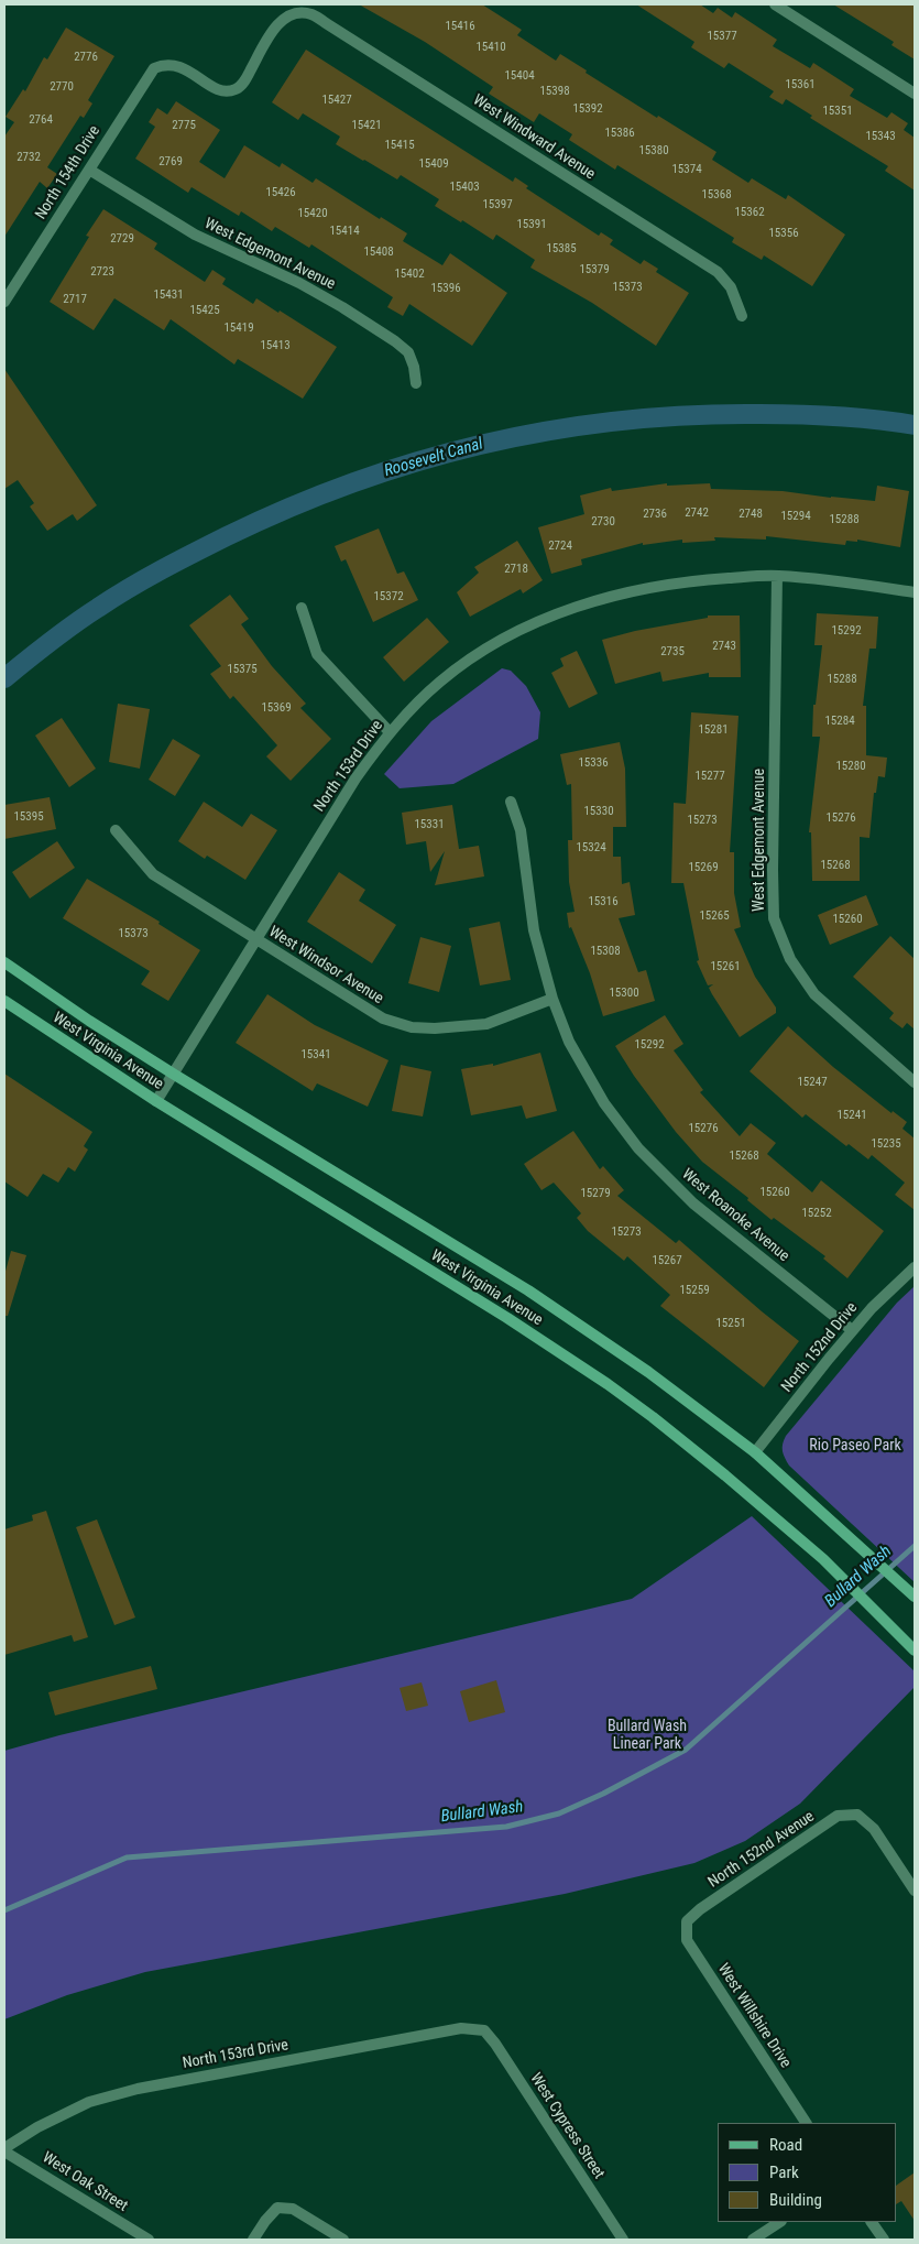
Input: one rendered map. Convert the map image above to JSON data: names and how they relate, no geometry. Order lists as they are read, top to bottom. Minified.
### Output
{"streets":{"main road":["West Virginia Avenue"],"street":["West Windward Avenue","North 154th Drive","West Edgemont Avenue","North 153rd Drive","West Windsor Avenue","West Roanoke Avenue","North 152nd Drive","North 152nd Avenue","West Willshire Drive","West Cypress Street","West Oak Street"]},"crossings":[["West Windward Avenue","North 154th Drive"],["North 154th Drive","West Edgemont Avenue"],["West Edgemont Avenue","North 153rd Drive"],["North 153rd Drive","West Windsor Avenue"],["North 153rd Drive","West Virginia Avenue"],["North 153rd Drive","West Cypress Street"],["North 153rd Drive","West Oak Street"],["West Windsor Avenue","West Roanoke Avenue"],["West Virginia Avenue","North 152nd Drive"],["West Roanoke Avenue","North 152nd Drive"],["North 152nd Avenue","West Willshire Drive"]],"water":["Roosevelt Canal","Bullard Wash"],"parks":["Rio Paseo Park","Bullard Wash Linear Park"],"house_numbers":["15416","15377","15410","2776","15404","15361","2770","15398","15427","15392","15351","2764","2775","15421","15386","15343","15415","15380","2732","2769","15409","15374","15403","15426","15368","15397","15362","15420","15391","15414","15356","2729","15385","15408","15379","2723","15402","15373","15396","15431","2717","15425","15419","15413","2742","2736","2748","15294","15288","2730","2724","2718","15372","15292","2743","2735","15375","15288","15369","15284","15281","15336","15280","15277","15330","15395","15276","15273","15331","15324","15268","15269","15316","15265","15260","15373","15308","15261","15300","15292","15341","15247","15241","15276","15235","15268","15260","15279","15252","15273","15267","15259","15251"],"legend":["Road","Park","Building"]}
